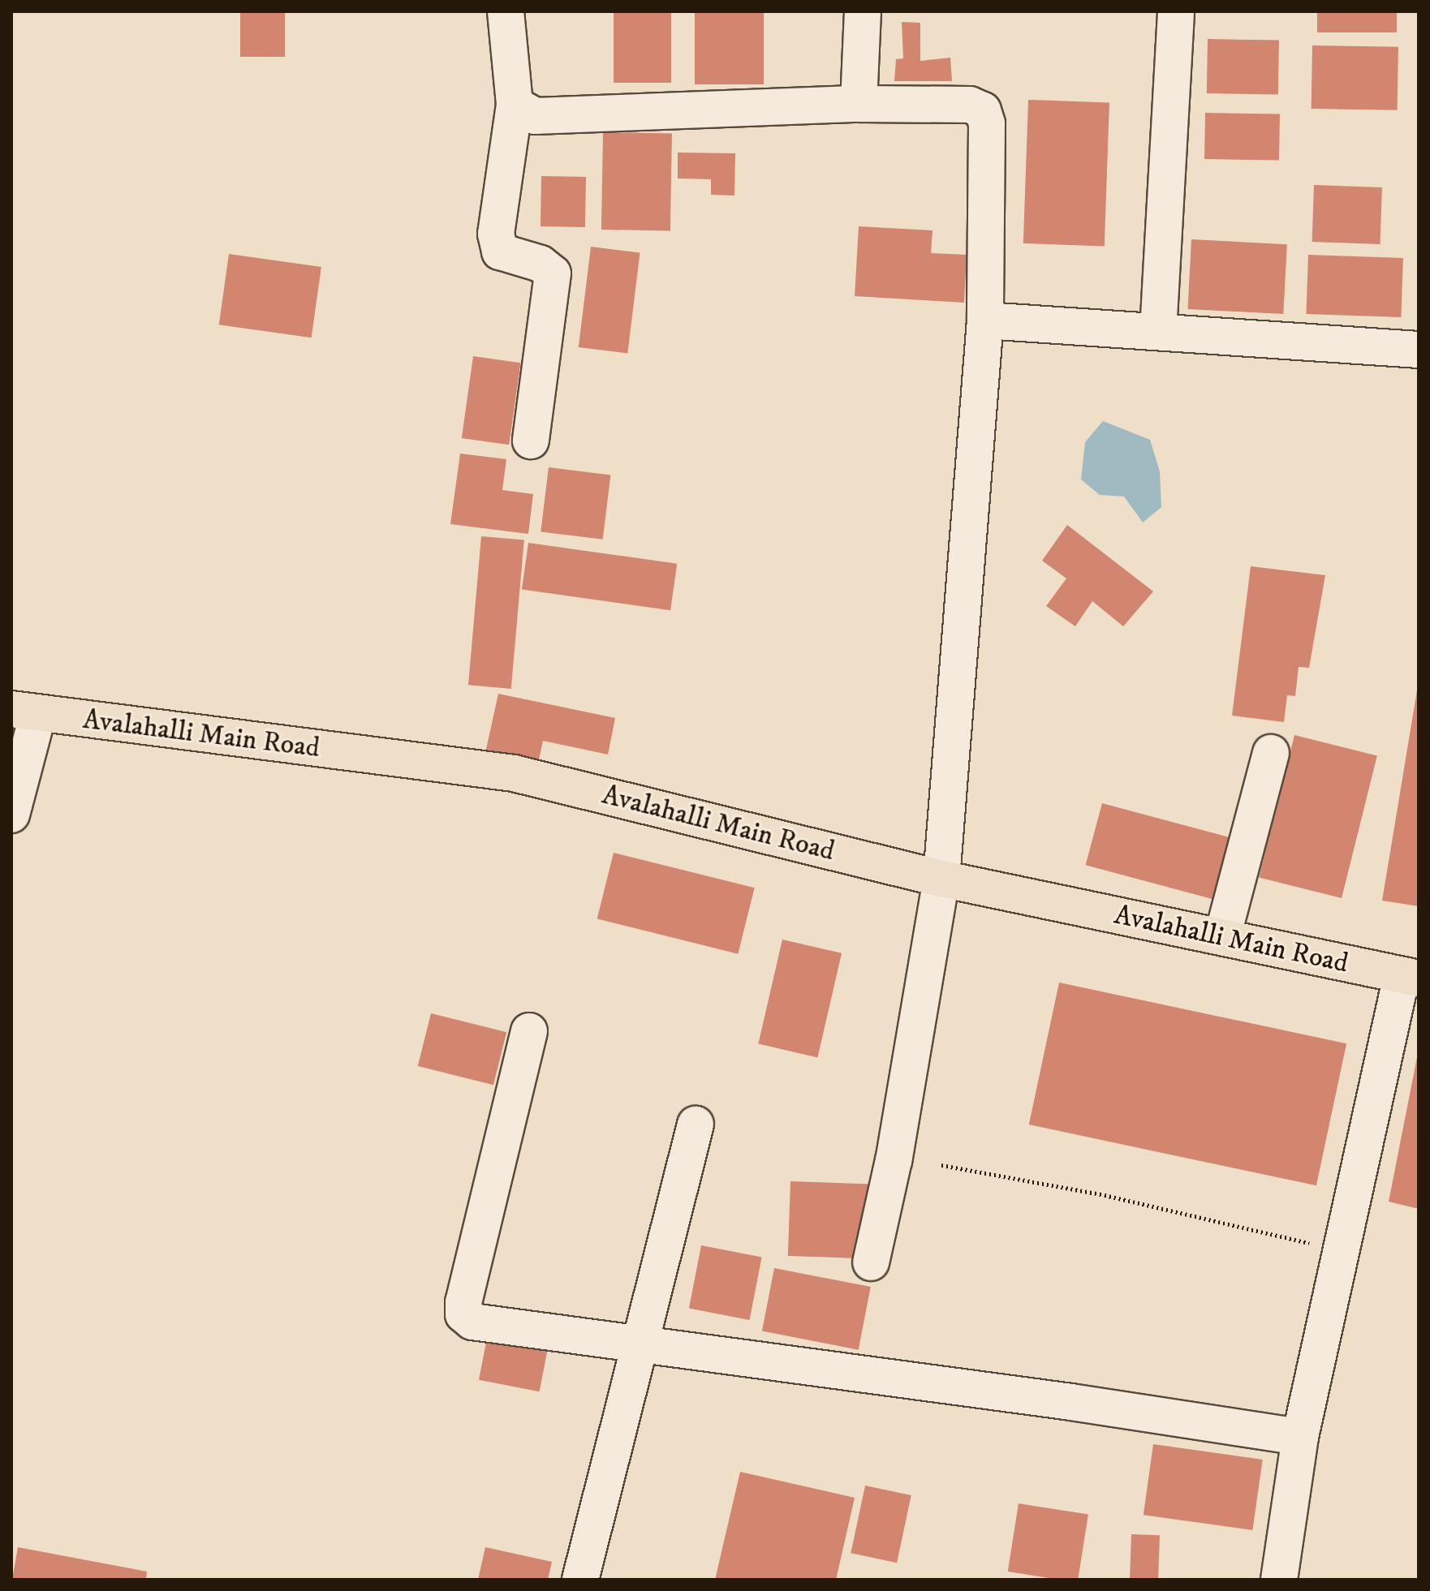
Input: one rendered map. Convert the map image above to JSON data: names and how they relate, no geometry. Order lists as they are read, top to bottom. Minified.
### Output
{"streets":{"main road":["Avalahalli Main Road"]}}
